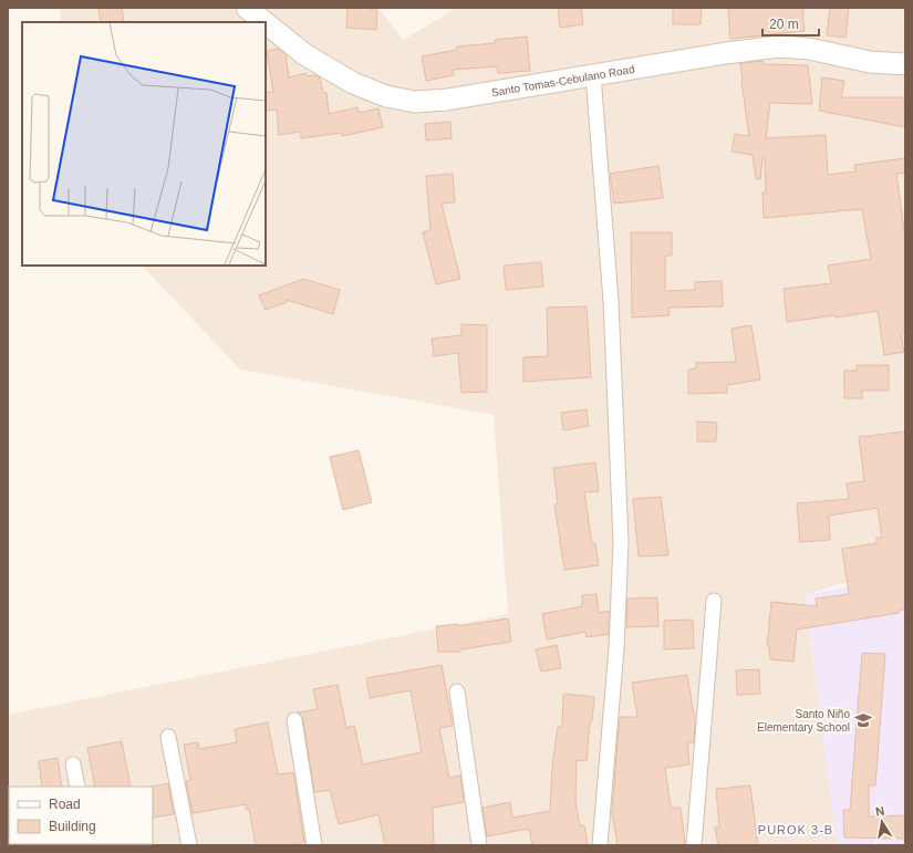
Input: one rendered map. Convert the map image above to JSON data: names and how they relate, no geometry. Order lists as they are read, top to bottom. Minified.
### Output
{"streets":{"street":["Santo Tomas-Cebulano Road"]},"districts":["PUROK 3-B"],"places":{"school or university":["Santo Niño Elementary School"]},"legend":["Road","Building"],"scale_bar":"20 m","north":"top"}
